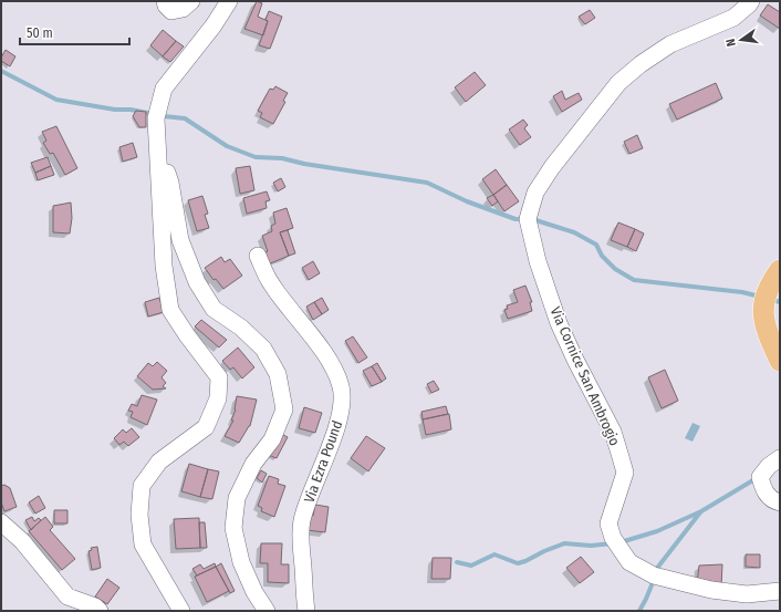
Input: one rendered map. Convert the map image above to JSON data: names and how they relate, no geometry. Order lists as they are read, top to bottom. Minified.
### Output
{"streets":{"street":["Via Cornice San Ambrogio","Via Ezra Pound"]},"scale_bar":"50 m","north":"left"}
